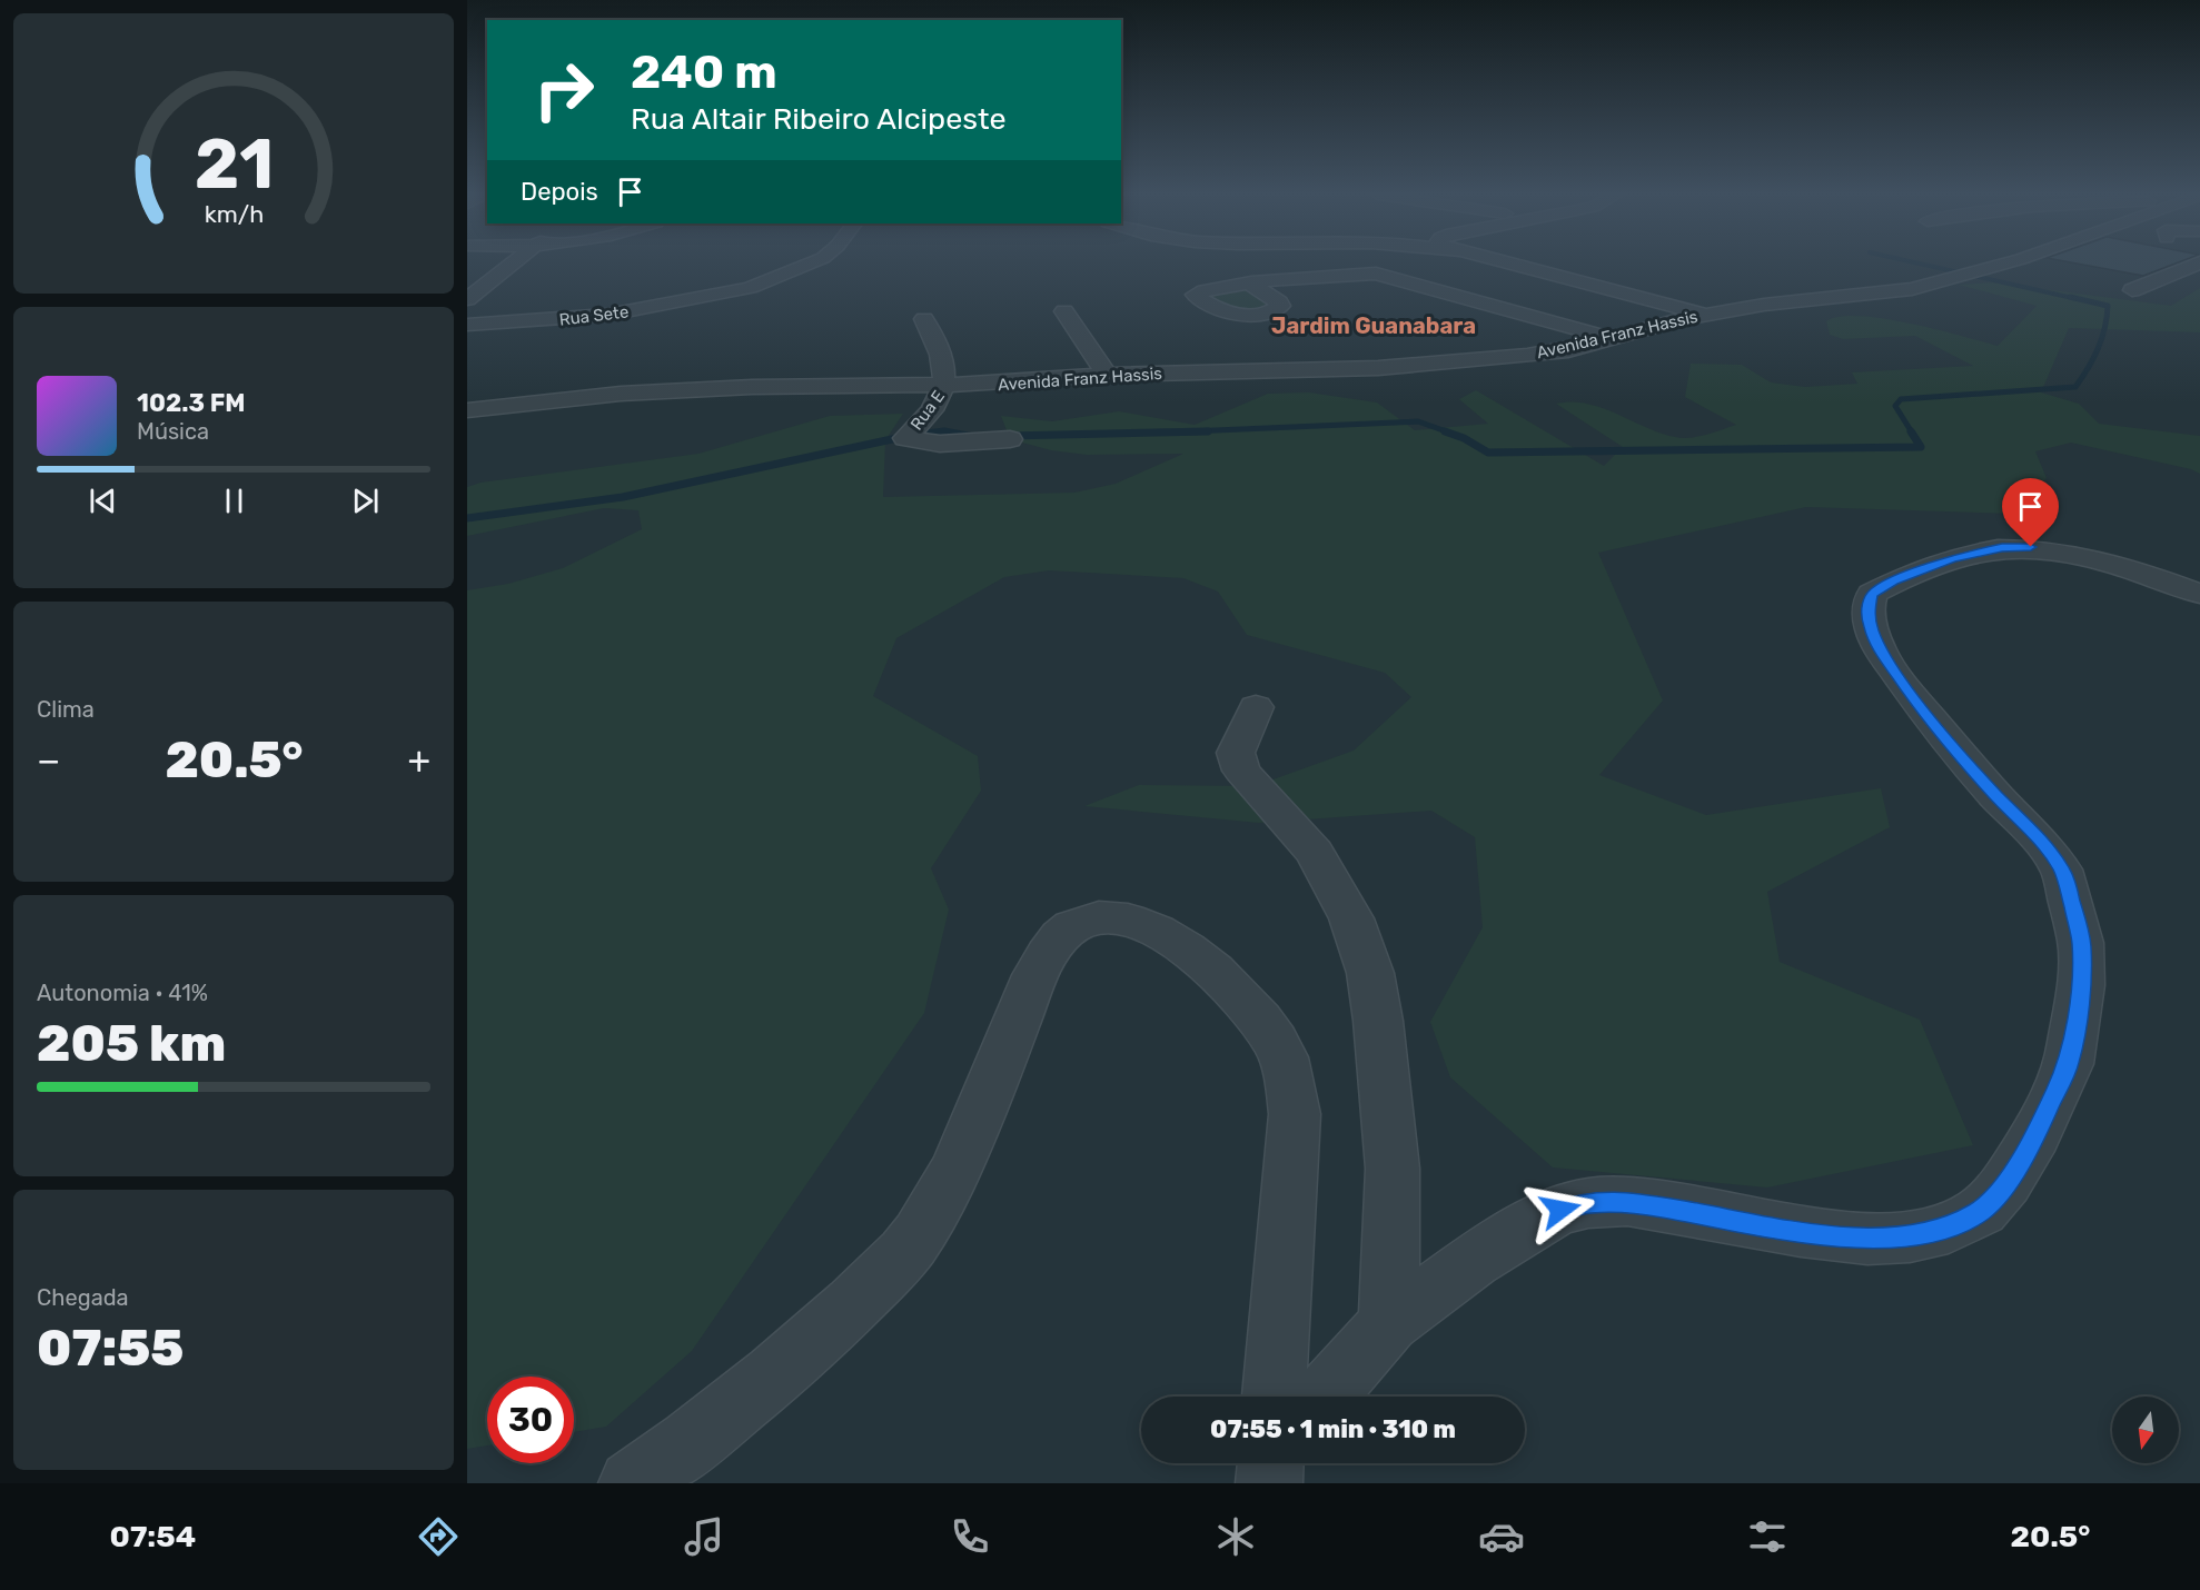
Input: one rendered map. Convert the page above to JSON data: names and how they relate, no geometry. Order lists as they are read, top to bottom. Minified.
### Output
{"streets":{"street":["Rua Sete","Avenida Franz Hassis","Rua E"]},"crossings":[["Avenida Franz Hassis","Rua E"]],"districts":["Jardim Guanabara"],"north":"bottom","page":{"turn":["240 m","Rua Altair Ribeiro Alcipeste"],"then":"Depois","song":["102.3 FM","Música"],"tile":["Clima",["Autonomia · 41%","205 km"],["Chegada","07:55"]],"heat":["−","20.5°","+"],"limit":"30","trip":"07:55 · 1 min · 310 m","tabs":["07:54","20.5°"],"gauge":["21","km/h"]}}
